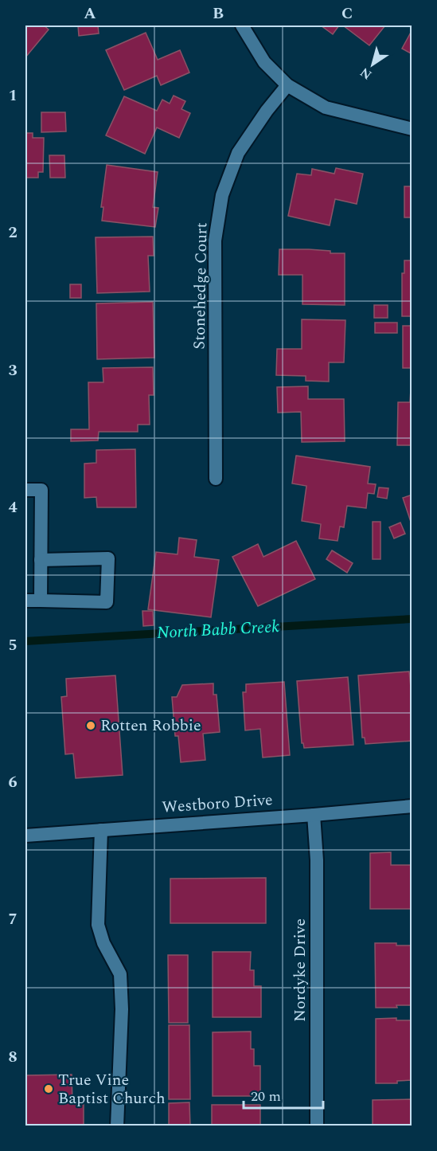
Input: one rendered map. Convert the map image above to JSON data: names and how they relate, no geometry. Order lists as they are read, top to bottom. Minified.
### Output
{"streets":{"street":["Stonehedge Court","Westboro Drive","Nordyke Drive"]},"crossings":[["Westboro Drive","Nordyke Drive"]],"water":["North Babb Creek"],"places":["Rotten Robbie","True Vine Baptist Church"],"scale_bar":"20 m","north":"bottom left","grid":{"columns":["A","B","C"],"rows":["1","2","3","4","5","6","7","8"]}}
